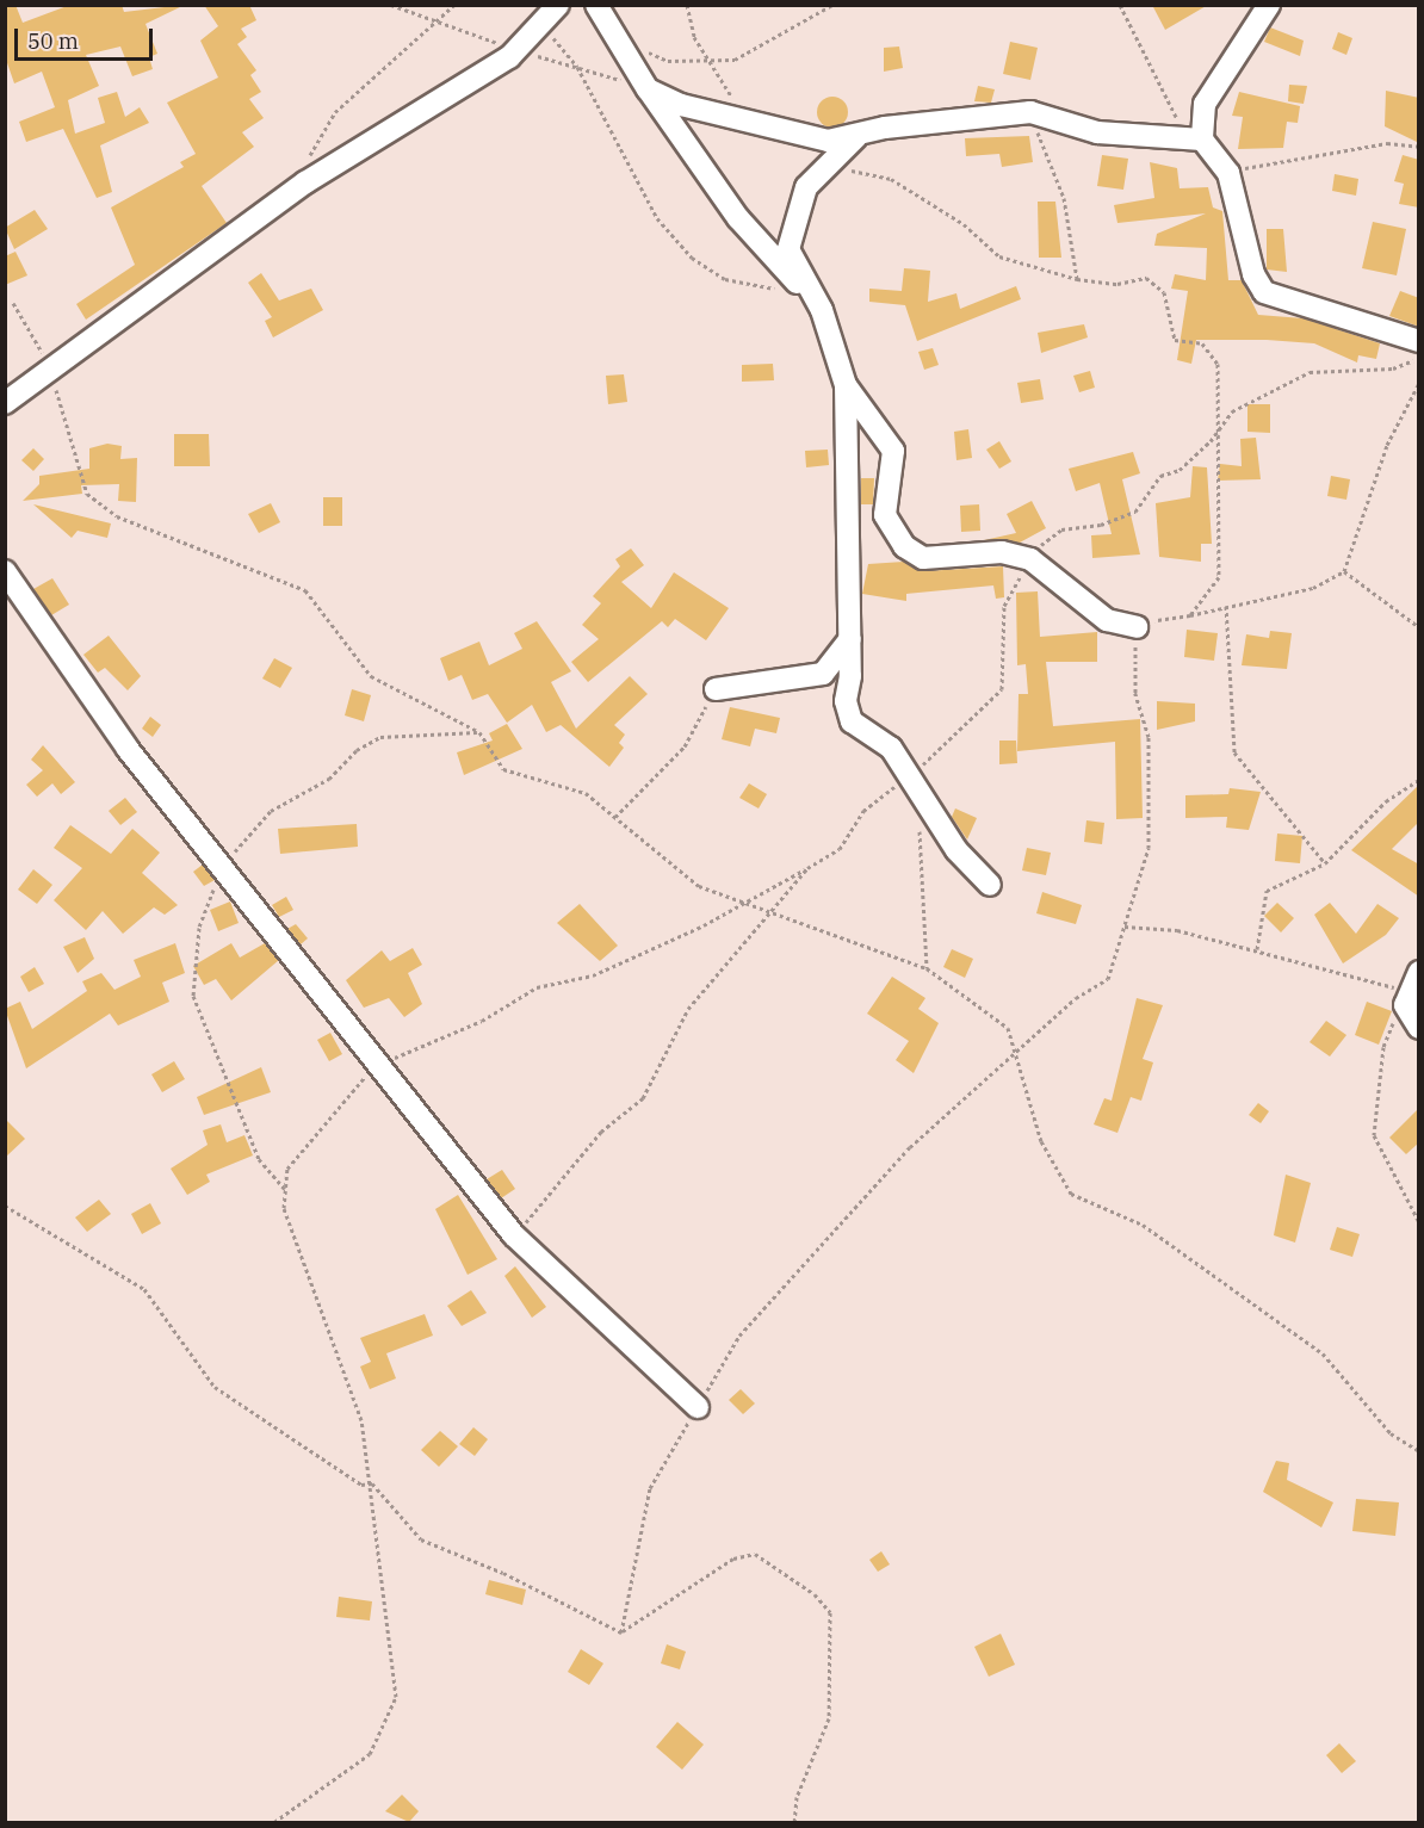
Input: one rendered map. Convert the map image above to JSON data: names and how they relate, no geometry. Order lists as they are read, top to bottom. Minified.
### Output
{"scale_bar":"50 m"}
